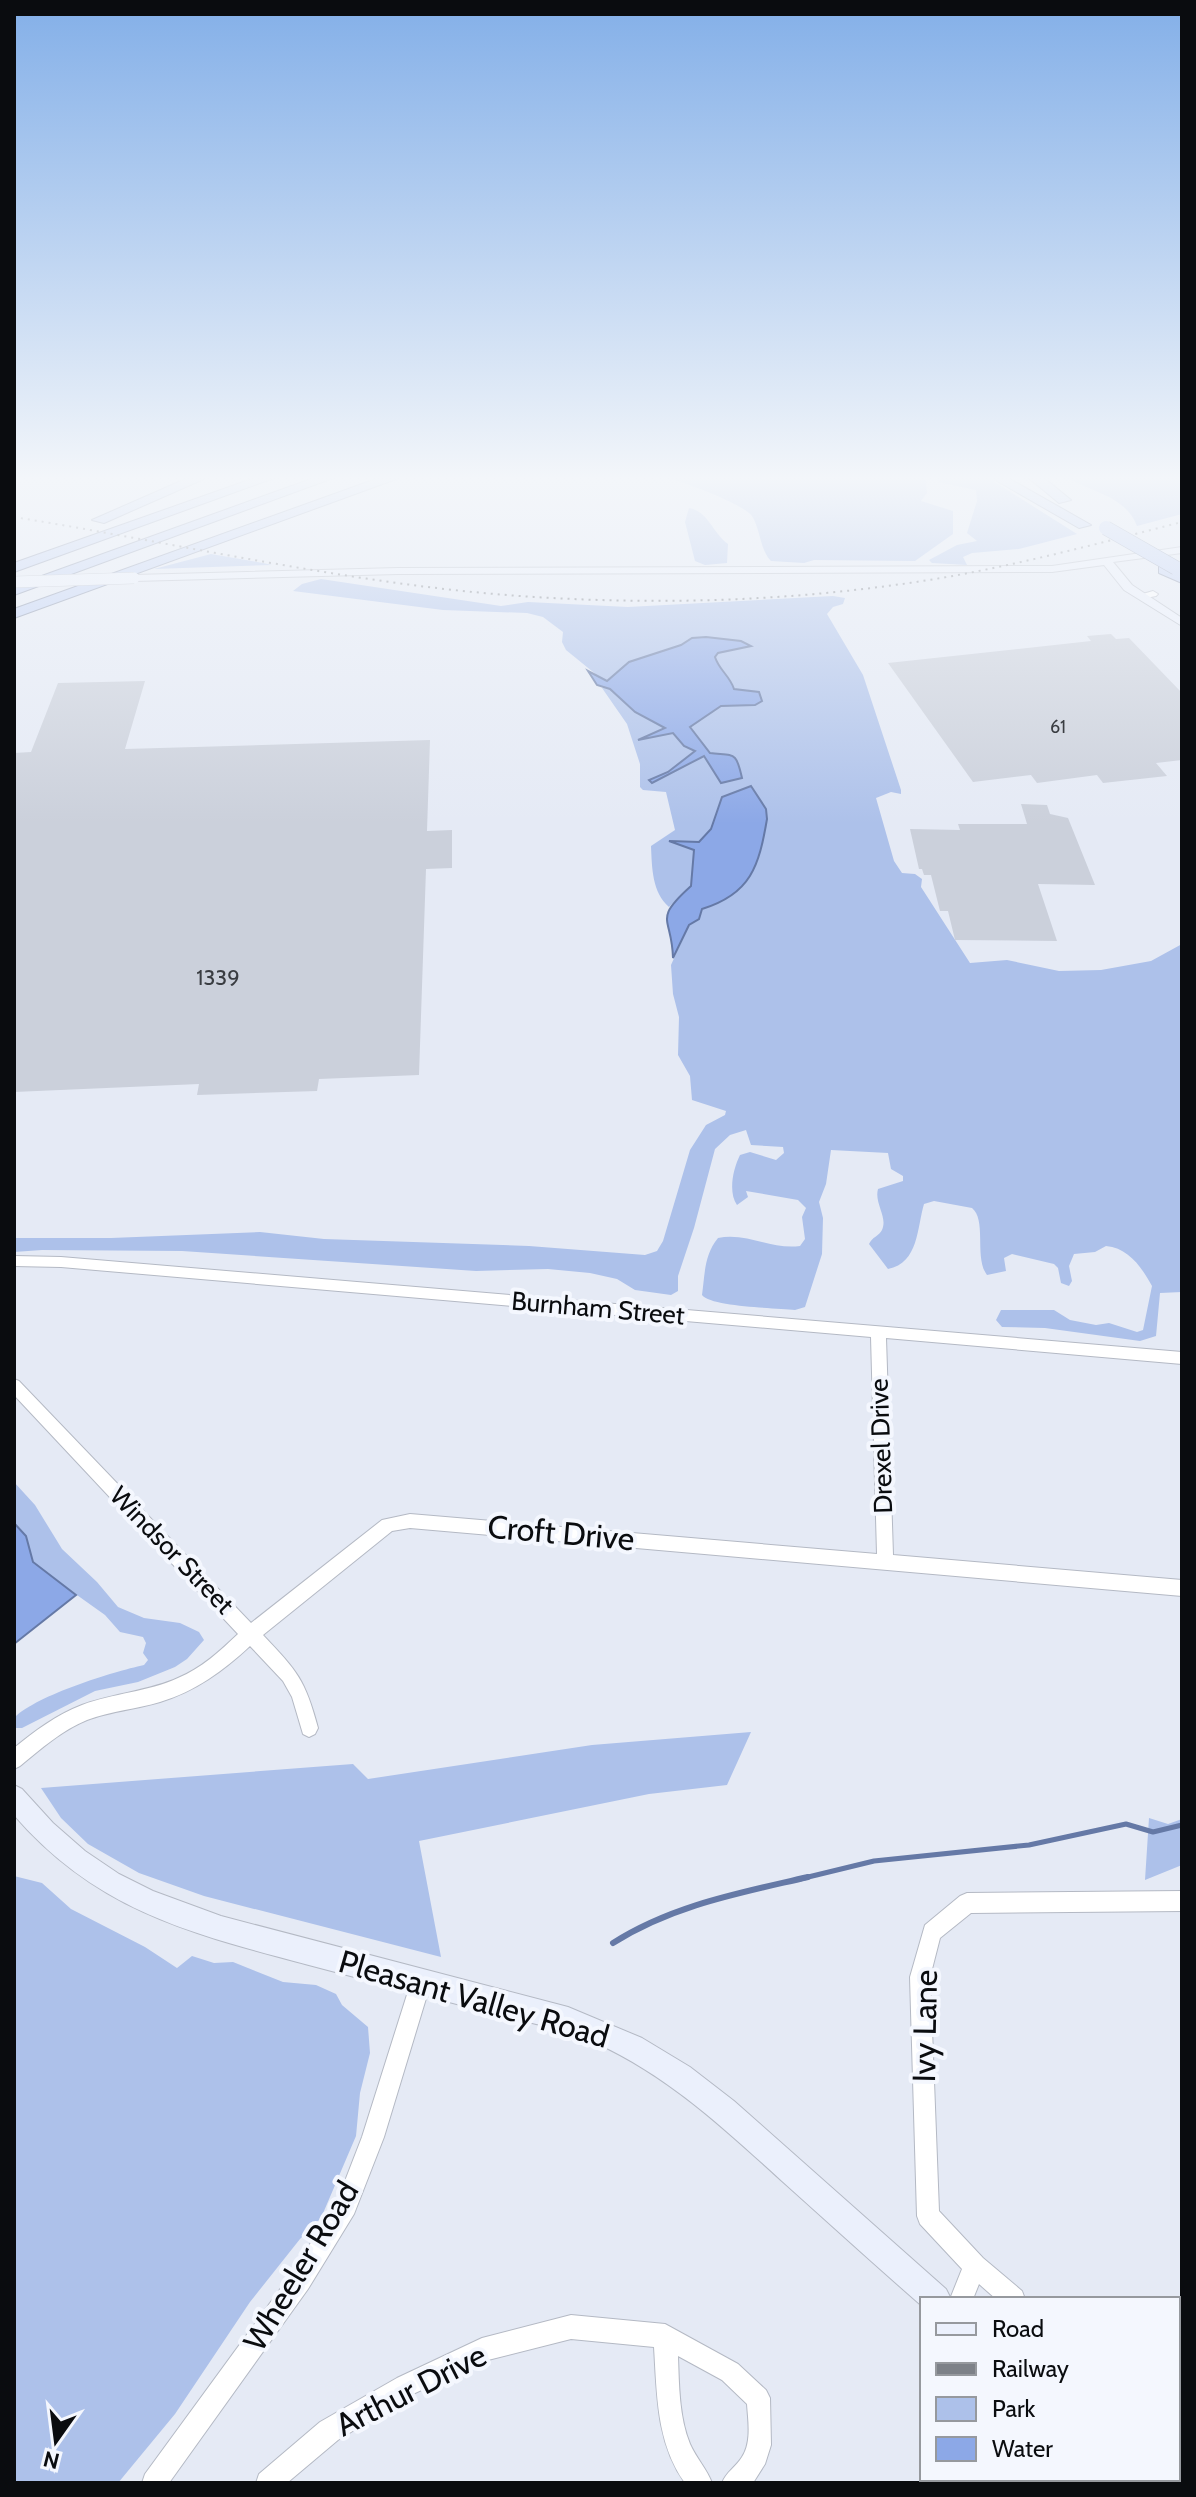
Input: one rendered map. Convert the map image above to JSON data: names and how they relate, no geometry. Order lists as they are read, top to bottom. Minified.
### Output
{"streets":{"main road":["Pleasant Valley Road"],"street":["Burnham Street","Drexel Drive","Croft Drive","Windsor Street","Ivy Lane","Wheeler Road","Arthur Drive"]},"crossings":[["Burnham Street","Drexel Drive"],["Drexel Drive","Croft Drive"],["Croft Drive","Windsor Street"],["Pleasant Valley Road","Wheeler Road"]],"house_numbers":["61","1339"],"legend":["Road","Railway","Park","Water"],"north":"bottom"}
